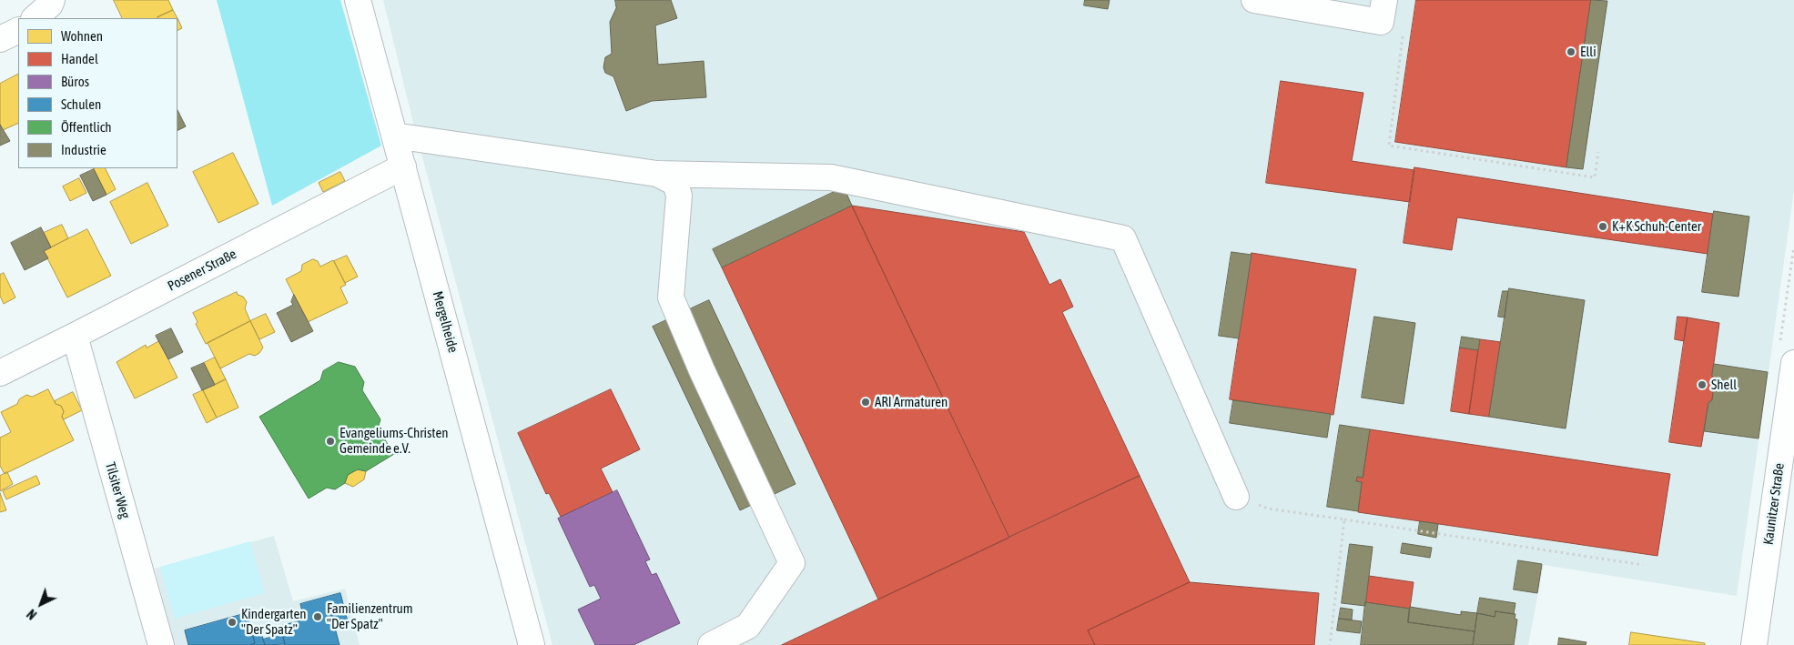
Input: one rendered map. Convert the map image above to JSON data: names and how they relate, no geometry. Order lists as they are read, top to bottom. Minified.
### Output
{"streets":{"street":["Posener Straße","Mergelheide","Tilsiter Weg","Kaunitzer Straße"]},"crossings":[["Posener Straße","Mergelheide"],["Posener Straße","Tilsiter Weg"]],"places":["Elli","K+K Schuh-Center","Shell","ARI Armaturen","Evangeliums-Christen Gemeinde e.V.","Familienzentrum \"Der Spatz\"","Kindergarten \"Der Spatz\""],"legend":["Wohnen","Handel","Büros","Schulen","Öffentlich","Industrie"],"north":"bottom left"}
